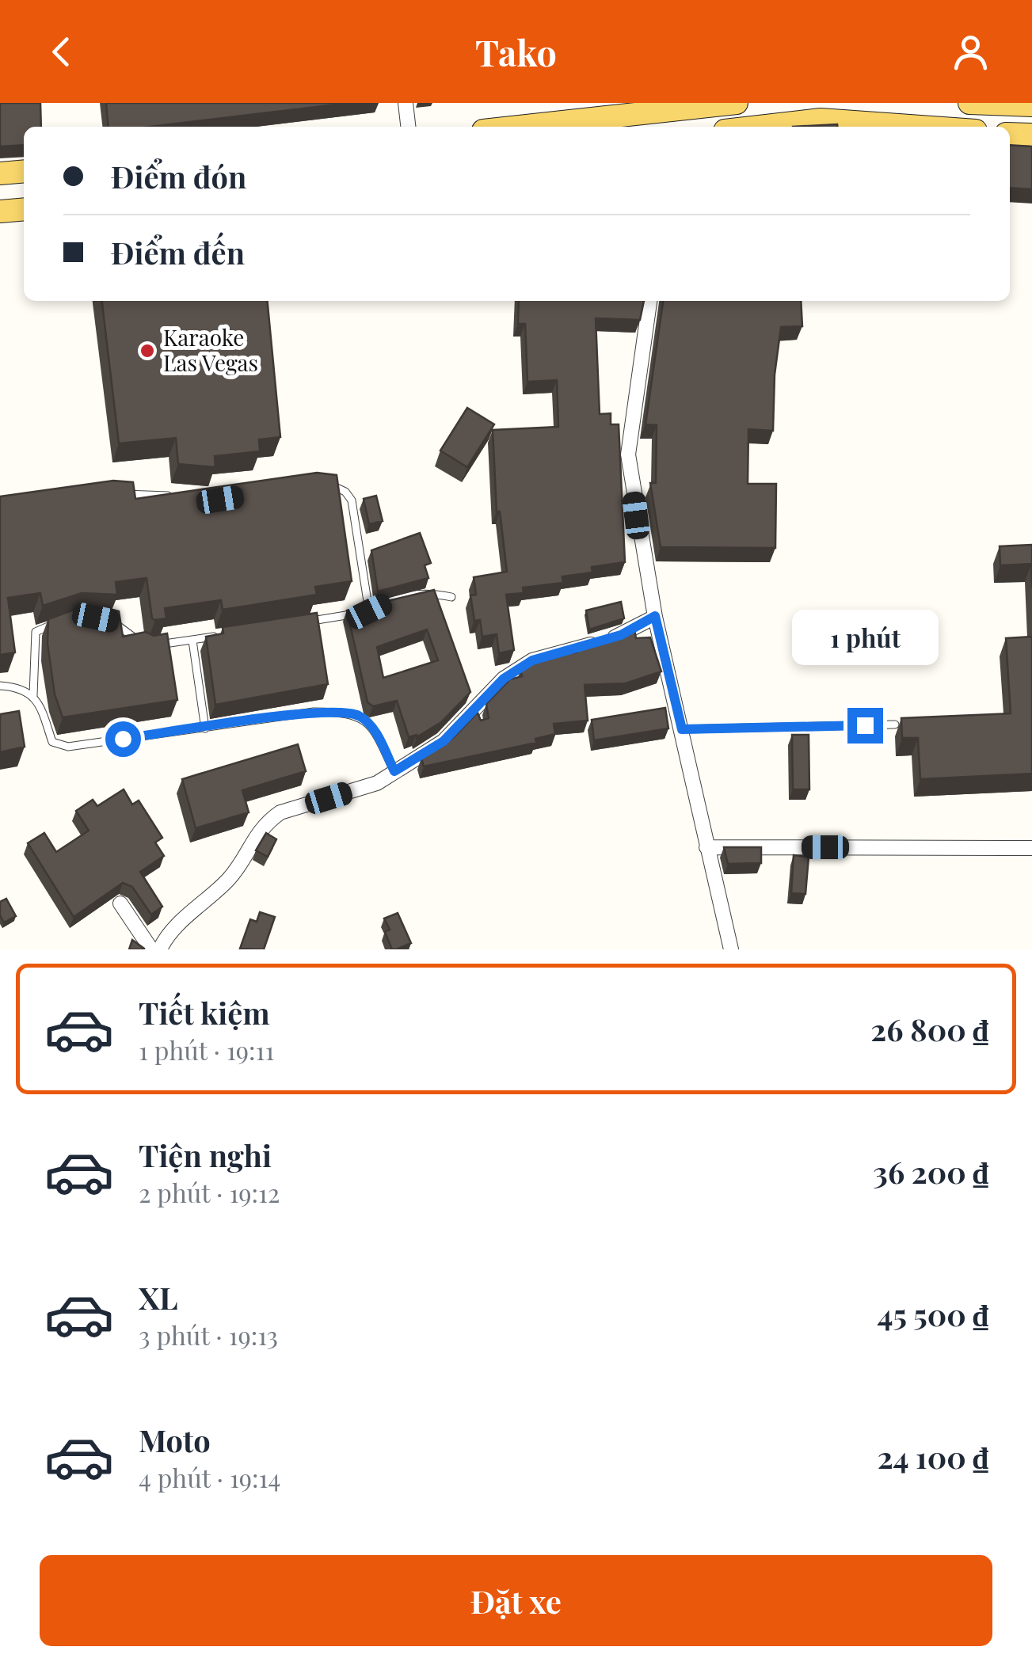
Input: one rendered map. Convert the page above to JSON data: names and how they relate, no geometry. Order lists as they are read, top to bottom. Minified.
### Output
{"places":["Karaoke Las Vegas"],"page":{"header":"Tako","banner":["Điểm đón","Điểm đến"],"bubble":"1 phút","list":[{"name":"Tiết kiệm","note":"1 phút · 19:11","value":"26 800 ₫"},{"name":"Tiện nghi","note":"2 phút · 19:12","value":"36 200 ₫"},{"name":"XL","note":"3 phút · 19:13","value":"45 500 ₫"},{"name":"Moto","note":"4 phút · 19:14","value":"24 100 ₫"}],"buttons":"Đặt xe"}}
